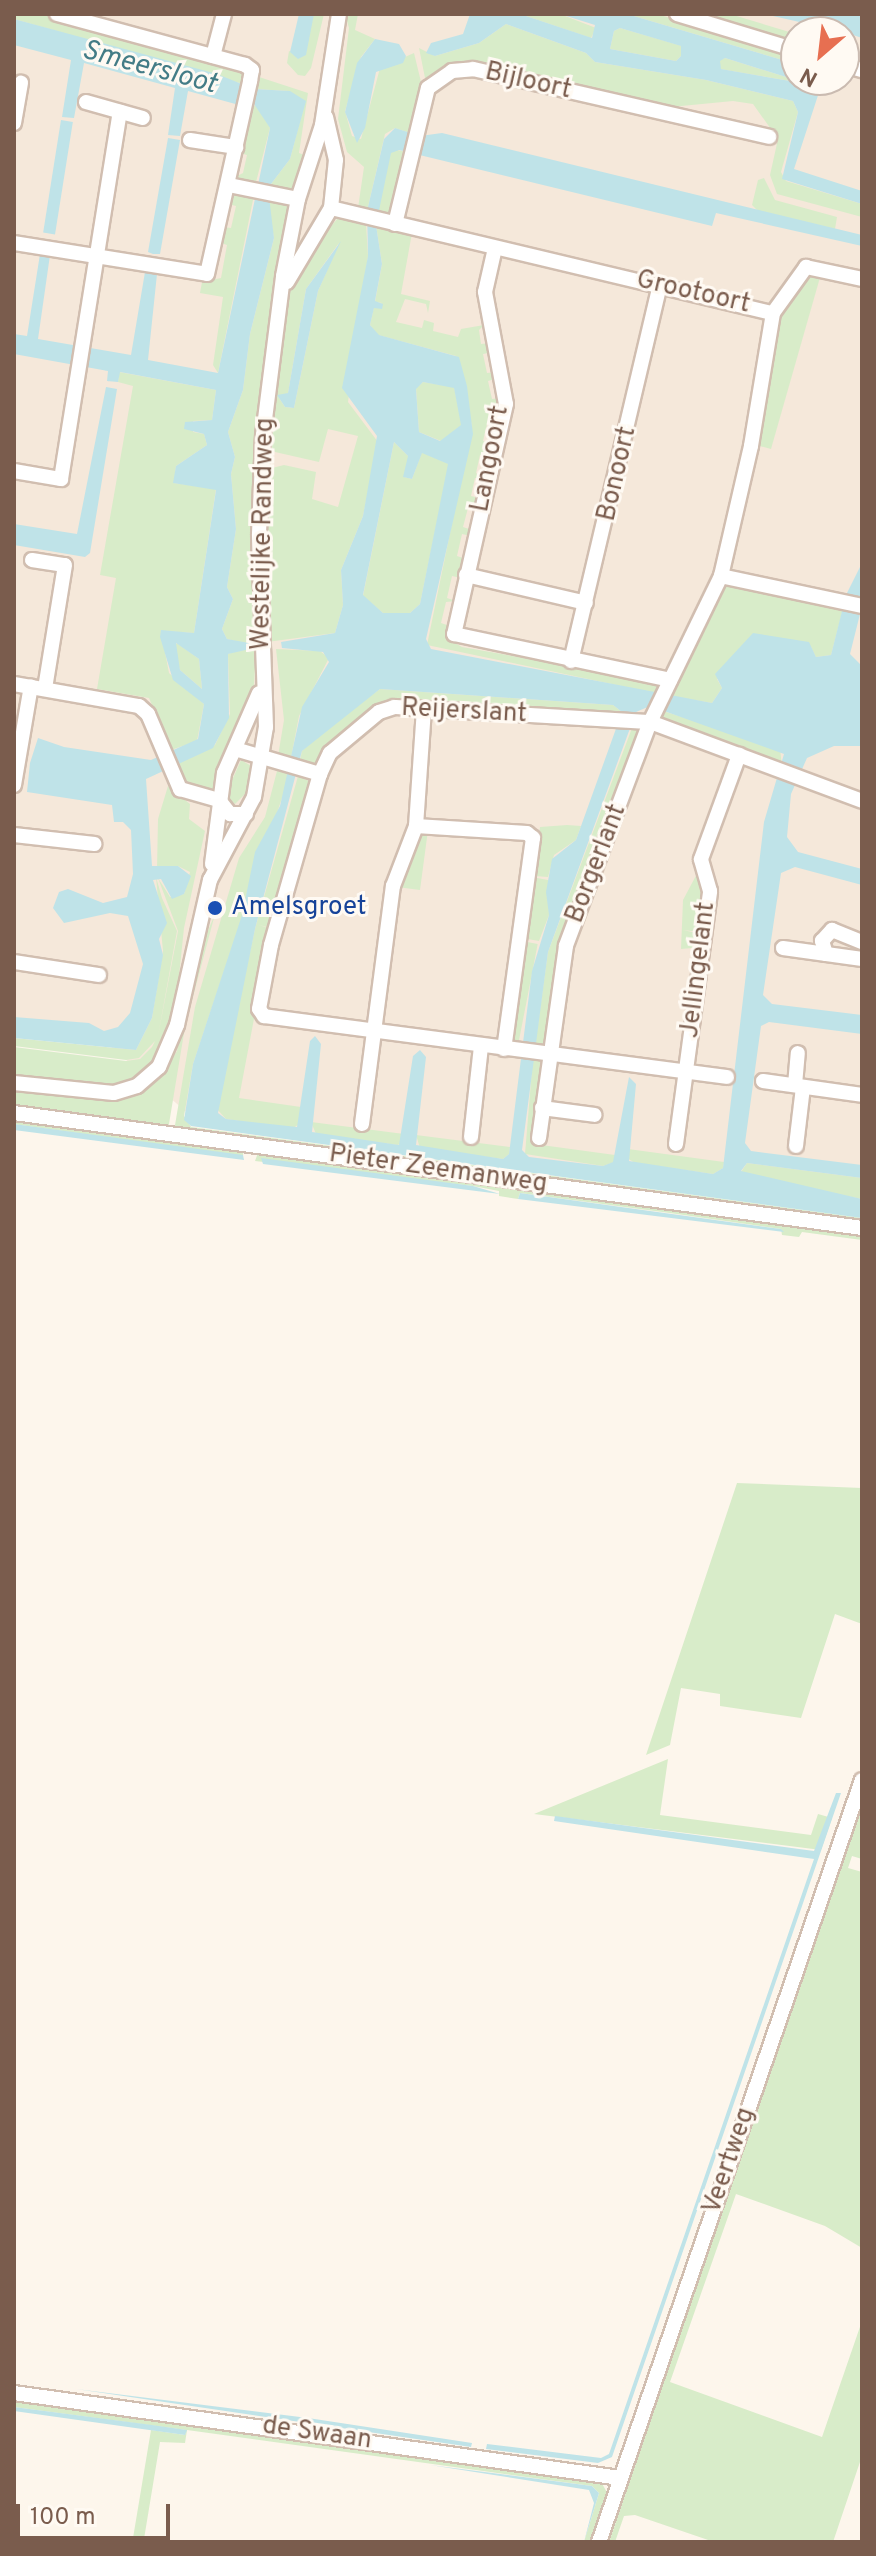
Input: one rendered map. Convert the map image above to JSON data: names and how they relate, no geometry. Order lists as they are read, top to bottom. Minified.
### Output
{"streets":{"street":["Bijloort","Grootoort","Langoort","Bonoort","Westelijke Randweg","Reijerslant","Borgerlant","Jellingelant","Pieter Zeemanweg","Veertweg","de Swaan"]},"crossings":[["Bijloort","Grootoort"],["Grootoort","Langoort"],["Grootoort","Bonoort"],["Grootoort","Westelijke Randweg"],["Grootoort","Borgerlant"],["Langoort","Bonoort"],["Langoort","Borgerlant"],["Reijerslant","Borgerlant"],["Reijerslant","Jellingelant"],["Veertweg","de Swaan"]],"water":["Smeersloot"],"places":["Amelsgroet"],"scale_bar":"100 m","north":"bottom left"}
